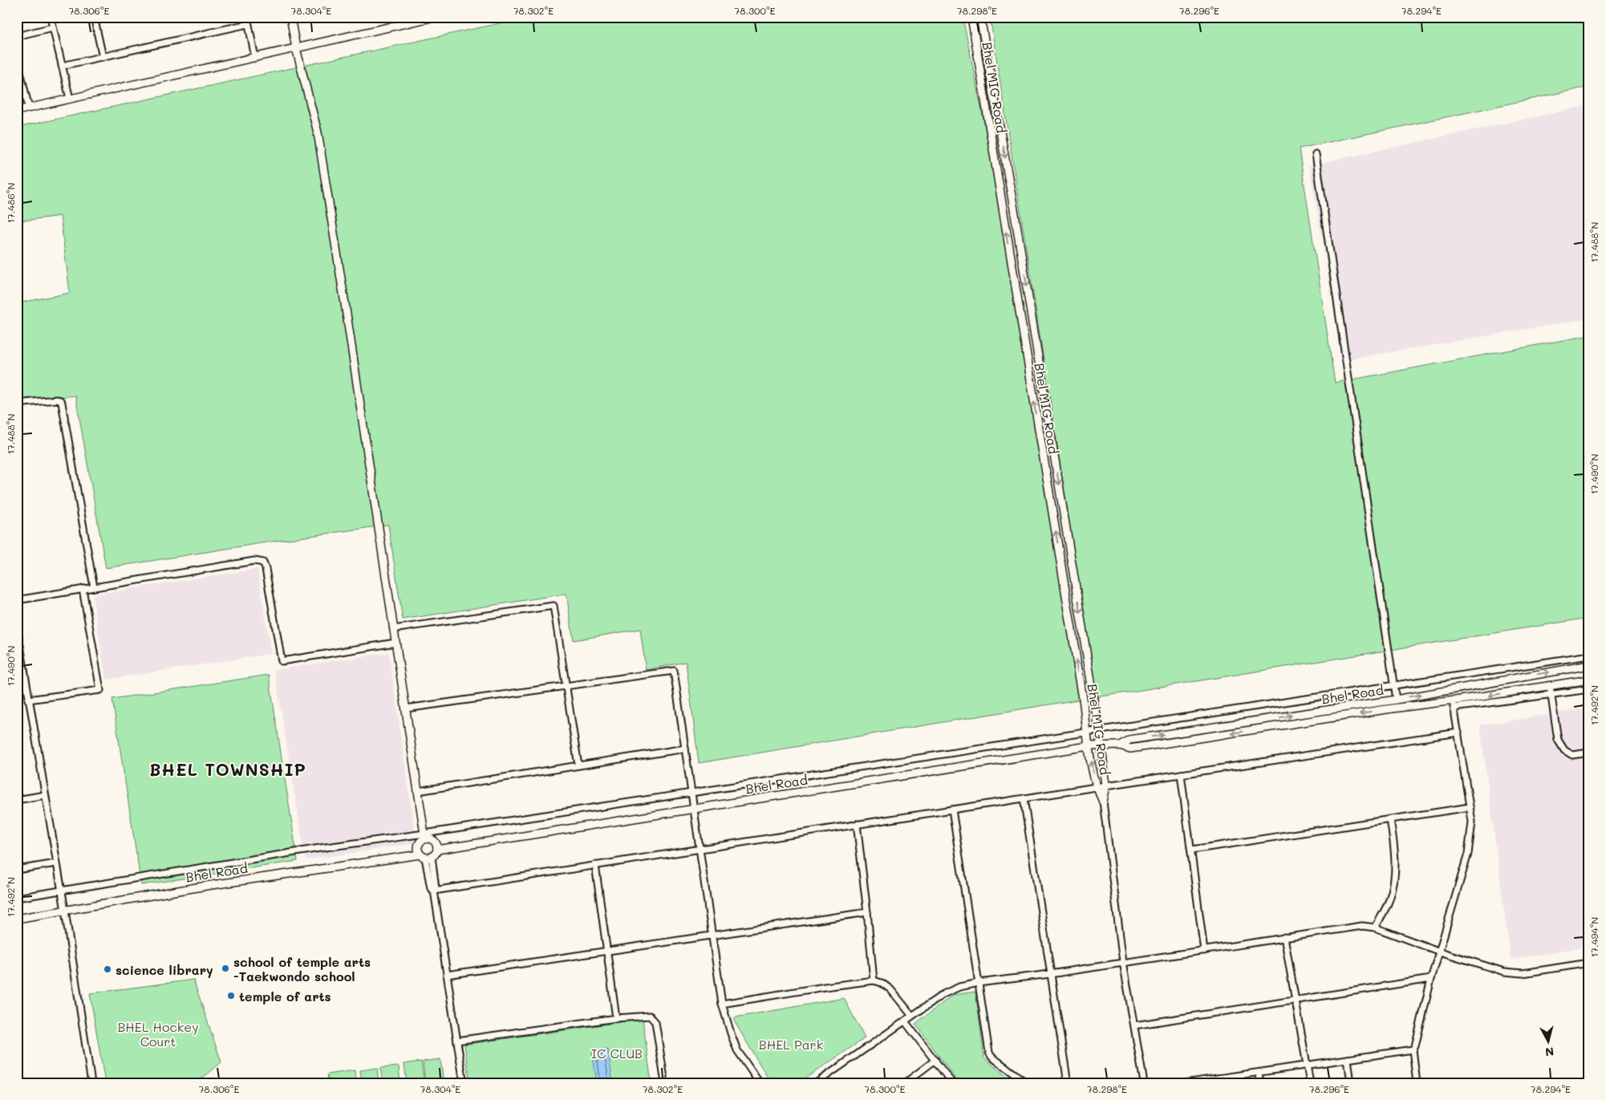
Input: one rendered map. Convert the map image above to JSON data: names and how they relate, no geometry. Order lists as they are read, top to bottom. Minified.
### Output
{"streets":{"street":["Bhel MIG Road","Bhel Road"]},"crossings":[["Bhel MIG Road","Bhel Road"]],"districts":["BHEL TOWNSHIP"],"parks":["BHEL Hockey Court","BHEL Park","IC CLUB"],"places":["school of temple arts -Taekwondo school","science library","temple of arts"],"north":"bottom","coordinates":["78.306°E","78.304°E","78.302°E","78.300°E","78.298°E","78.296°E","78.294°E","17.486°N","17.488°N","17.490°N","17.492°N","17.494°N"]}
